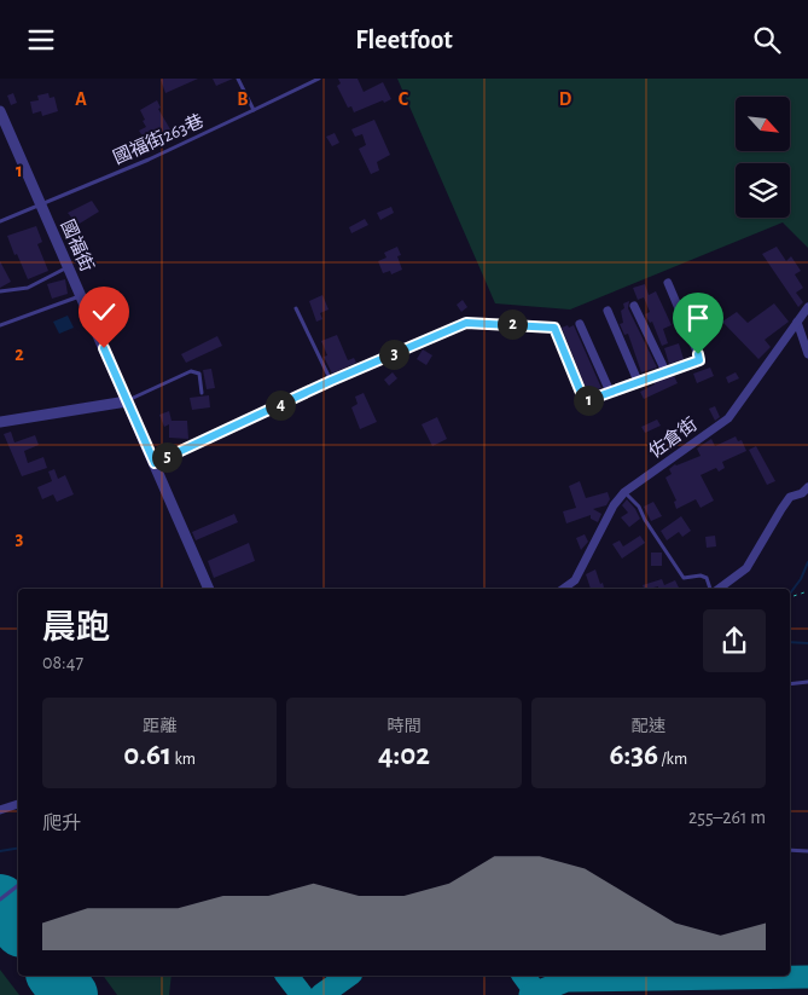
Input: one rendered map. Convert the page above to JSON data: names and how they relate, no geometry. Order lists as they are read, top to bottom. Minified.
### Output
{"streets":{"street":["國福街","佐倉街"],"lane":["國福街263巷"]},"crossings":[["國福街263巷","國福街"]],"north":"bottom right","page":{"header":"Fleetfoot","pins":["2","3","1","4","5"],"heading":["晨跑","08:47"],"stats":[["距離","0.61 km"],["時間","4:02"],["配速","6:36 /km"]],"chart":["爬升","255–261 m"]},"grid":{"columns":["A","B","C","D"],"rows":["1","2","3"]}}
